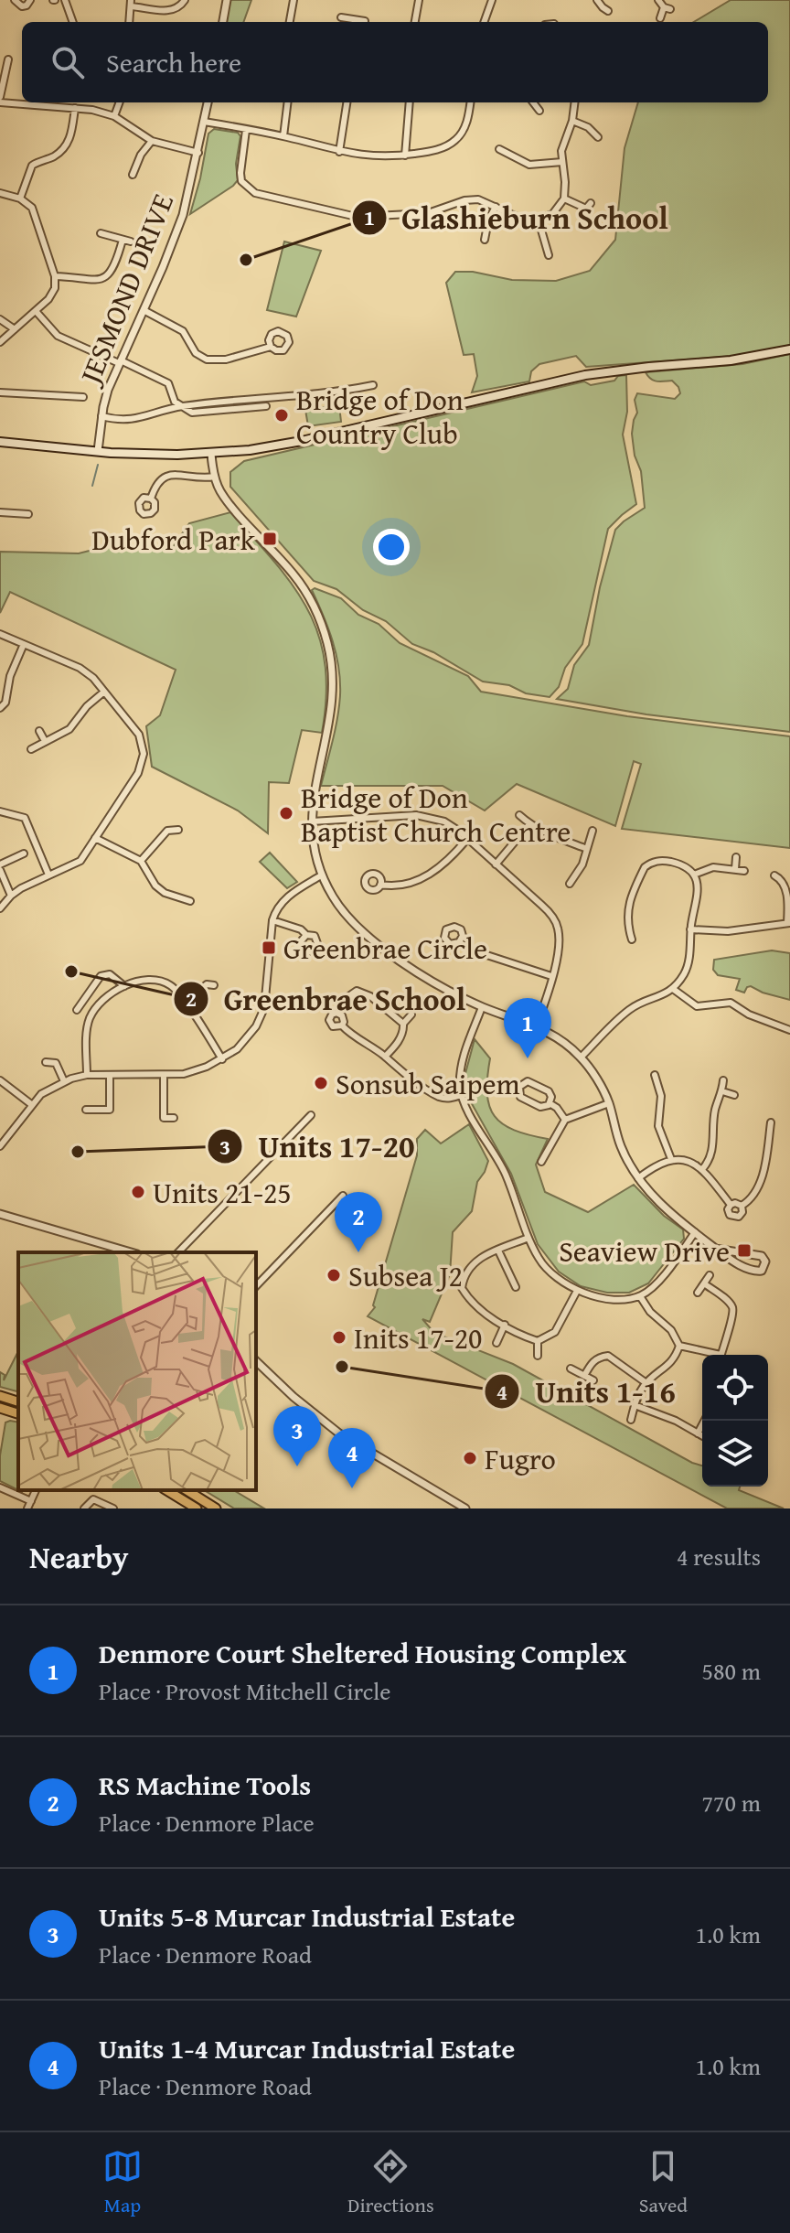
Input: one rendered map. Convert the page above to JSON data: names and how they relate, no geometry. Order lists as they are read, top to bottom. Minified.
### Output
{"streets":{"street":["JESMOND DRIVE"]},"places":{"other":["Glashieburn School","Bridge of Don Country Club","Bridge of Don Baptist Church Centre","Greenbrae School","Sonsub Saipem","Units 17-20","Units 21-25","Subsea J2","Inits 17-20","Units 1-16","Fugro"],"transit":["Dubford Park","Greenbrae Circle","Seaview Drive"]},"page":{"search":"Search here","pins":["1","2","3","4"],"heading":["Nearby","4 results"],"list":[{"mark":"1","name":"Denmore Court Sheltered Housing Complex","note":"Place · Provost Mitchell Circle","value":"580 m"},{"mark":"2","name":"RS Machine Tools","note":"Place · Denmore Place","value":"770 m"},{"mark":"3","name":"Units 5-8 Murcar Industrial Estate","note":"Place · Denmore Road","value":"1.0 km"},{"mark":"4","name":"Units 1-4 Murcar Industrial Estate","note":"Place · Denmore Road","value":"1.0 km"}],"nav":["Map","Directions","Saved"]}}
